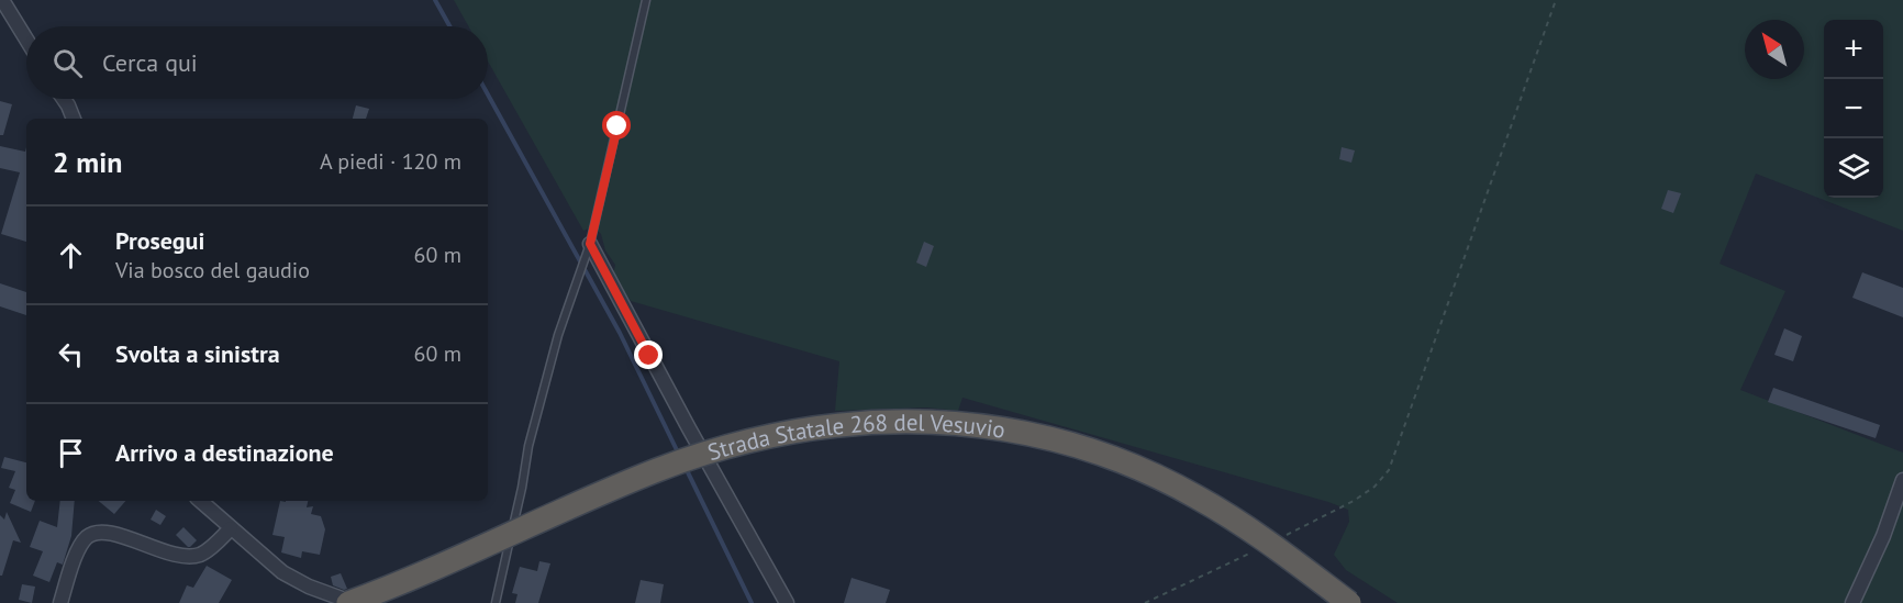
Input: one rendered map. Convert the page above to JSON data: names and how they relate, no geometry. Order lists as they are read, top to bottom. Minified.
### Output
{"streets":{"highway":["Strada Statale 268 del Vesuvio"]},"north":"top left","page":{"map_buttons":["+","−"],"search":"Cerca qui","heading":["2 min","A piedi · 120 m"],"list":[["Prosegui","Via bosco del gaudio","60 m"],["Svolta a sinistra","60 m"],"Arrivo a destinazione"]}}
